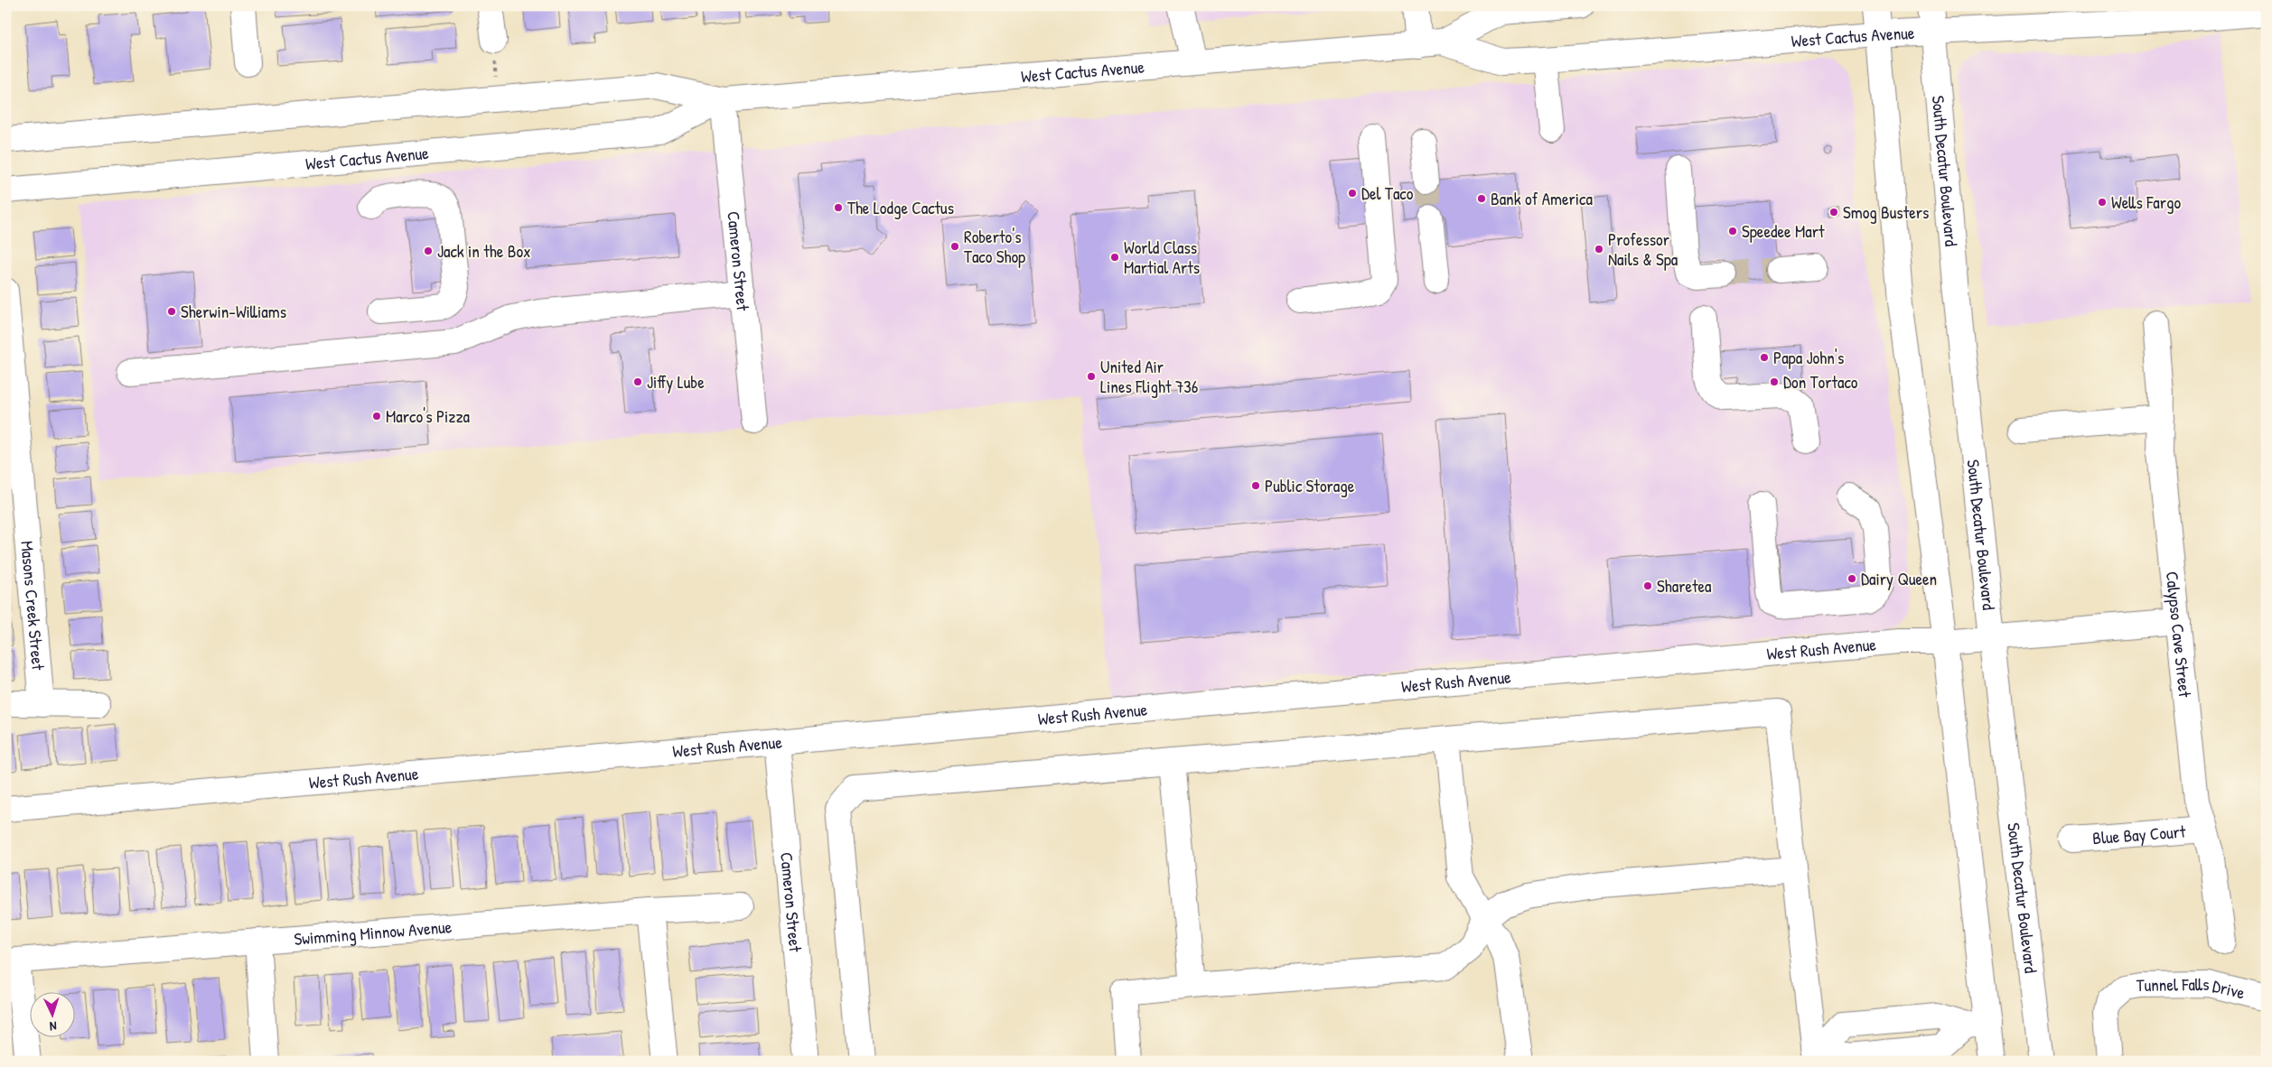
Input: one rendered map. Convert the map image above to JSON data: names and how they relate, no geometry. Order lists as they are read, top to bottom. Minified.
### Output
{"streets":{"street":["West Cactus Avenue","South Decatur Boulevard","Cameron Street","Masons Creek Street","Calypso Cave Street","West Rush Avenue","Blue Bay Court","Swimming Minnow Avenue","Tunnel Falls Drive"]},"crossings":[["West Cactus Avenue","South Decatur Boulevard"],["West Cactus Avenue","Cameron Street"],["South Decatur Boulevard","West Rush Avenue"],["Cameron Street","West Rush Avenue"],["Calypso Cave Street","West Rush Avenue"],["Calypso Cave Street","Blue Bay Court"]],"places":["Del Taco","Bank of America","Wells Fargo","The Lodge Cactus","Smog Busters","Speedee Mart","Roberto's Taco Shop","Professor Nails & Spa","Jack in the Box","World Class Martial Arts","Sherwin-Williams","Papa John's","United Air Lines Flight 736","Jiffy Lube","Don Tortaco","Marco's Pizza","Public Storage","Dairy Queen","Sharetea"],"north":"bottom"}
